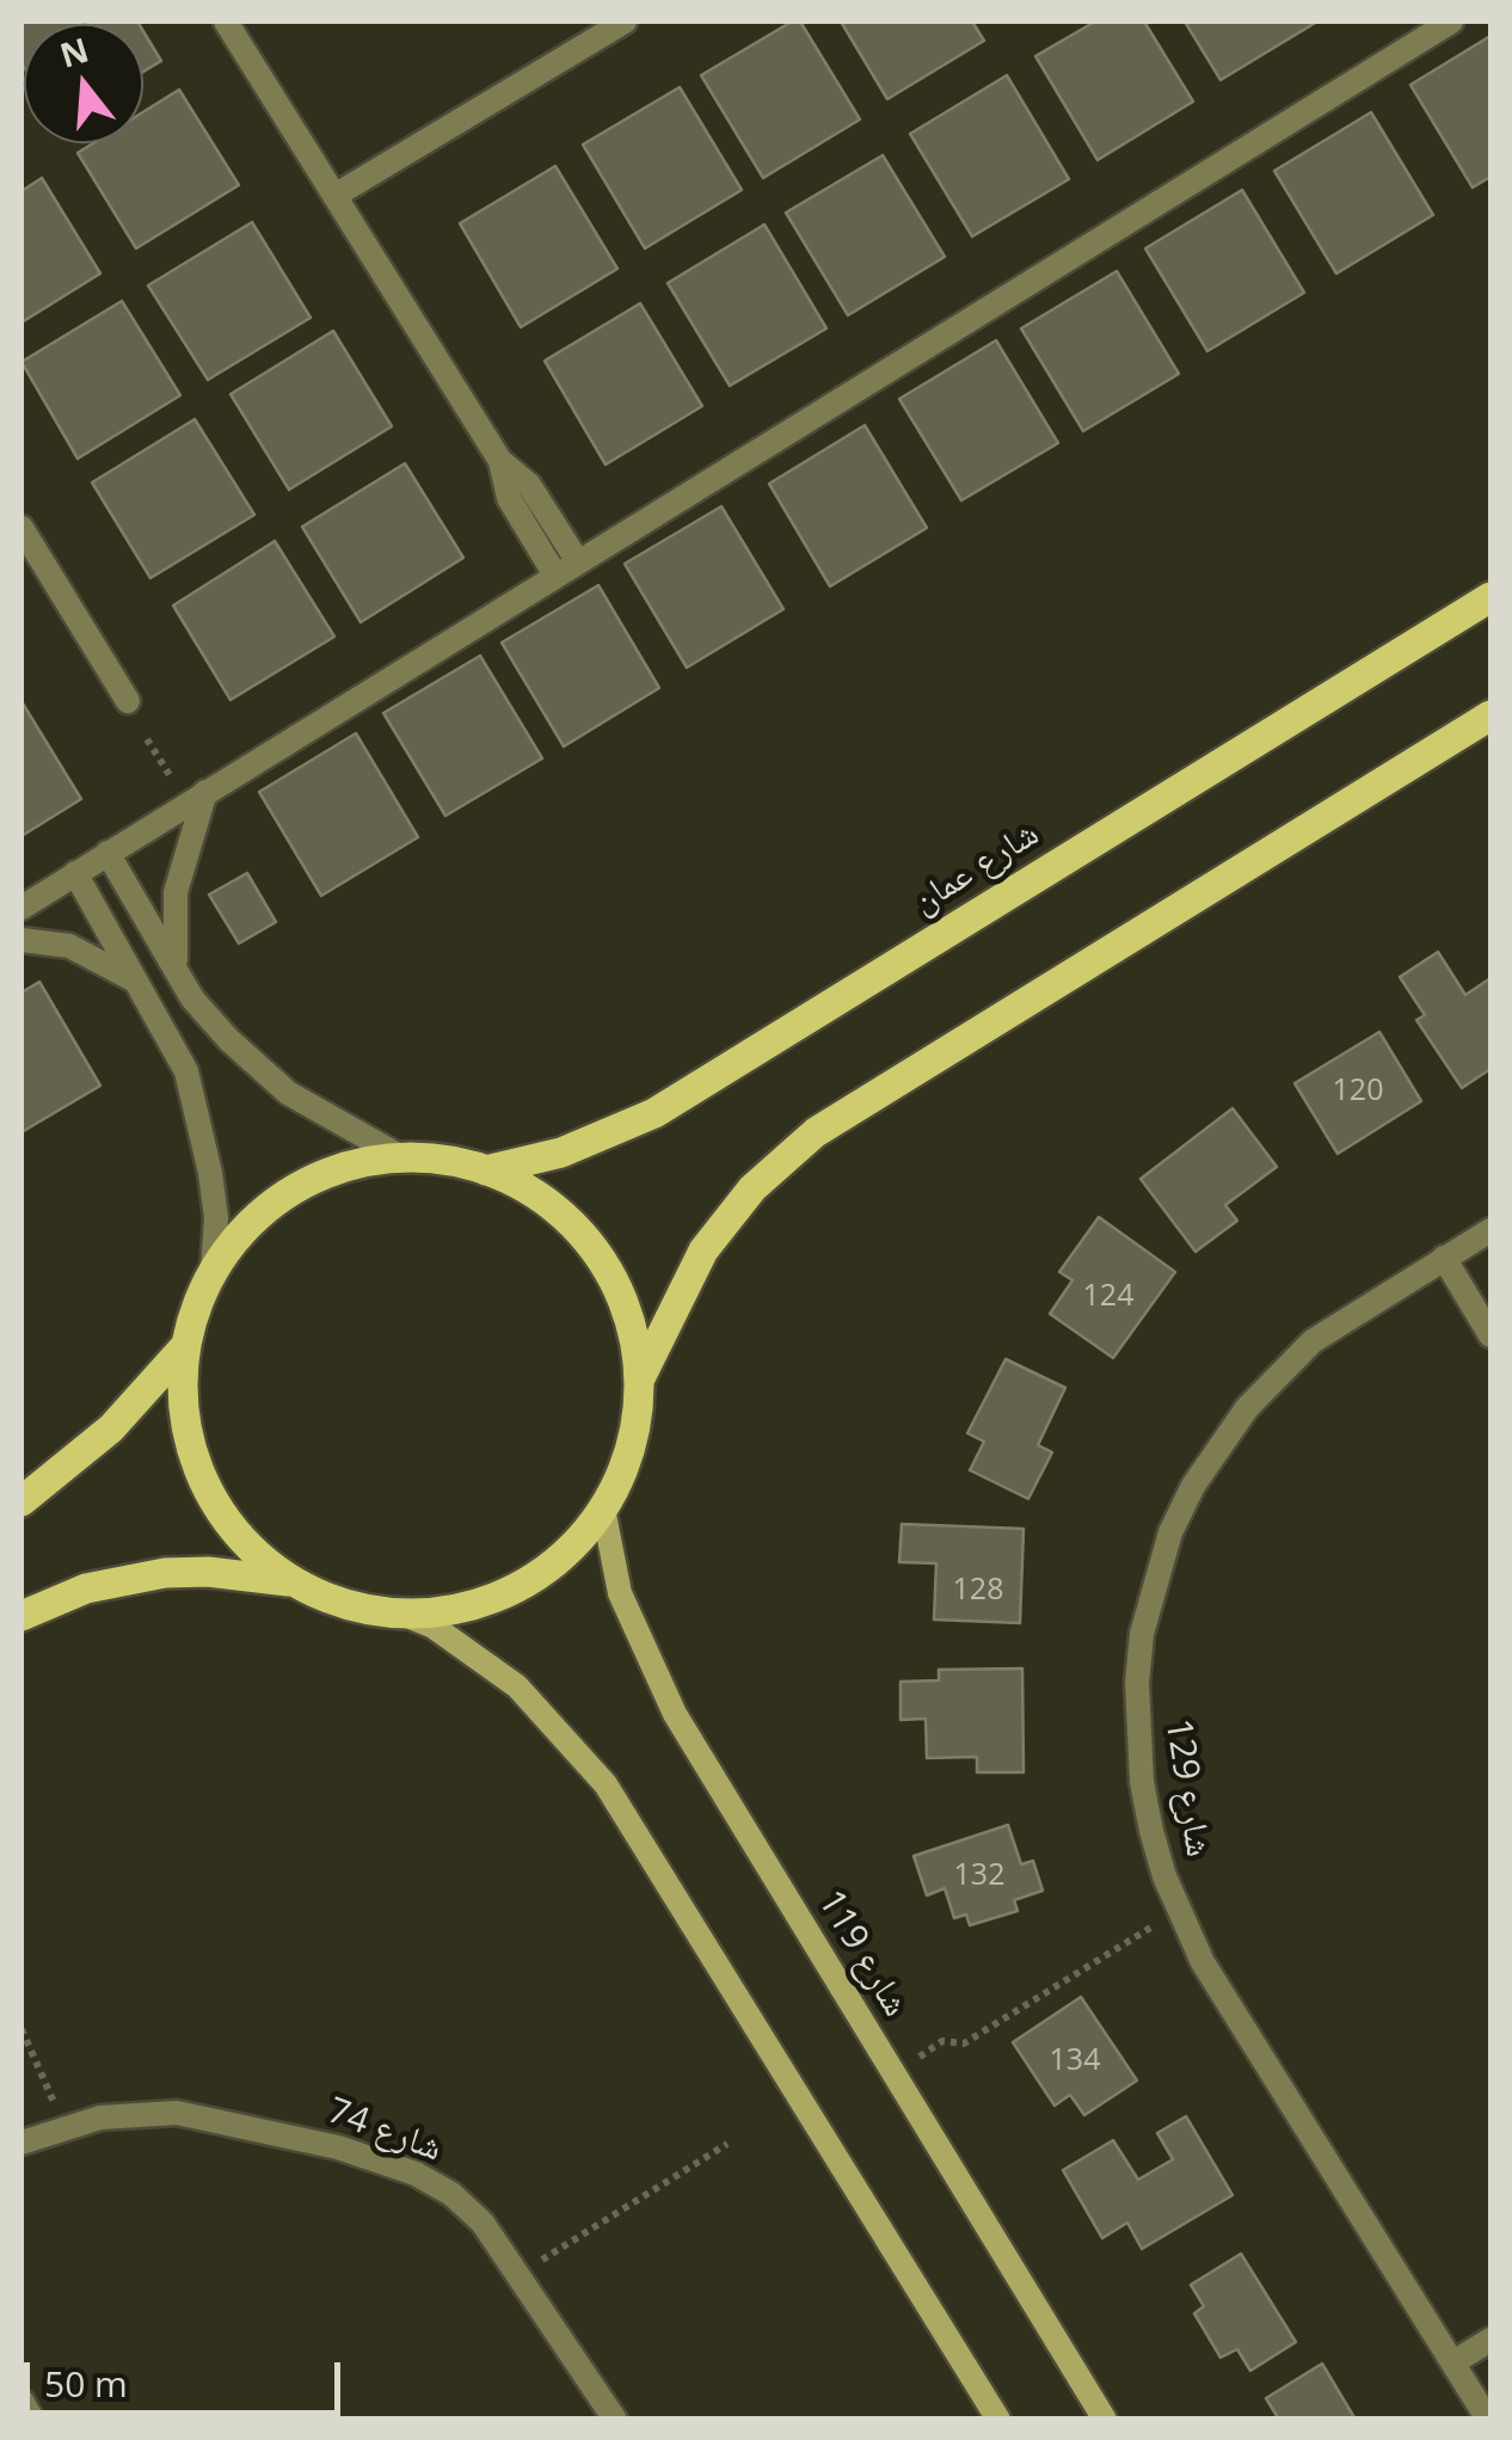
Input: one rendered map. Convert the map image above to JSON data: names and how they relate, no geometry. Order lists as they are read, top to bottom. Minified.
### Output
{"streets":{"main road":["شارع عمان"],"street":["شارع 129","شارع 119","شارع 74"]},"house_numbers":["120","124","128","132","134"],"scale_bar":"50 m","north":"top"}
